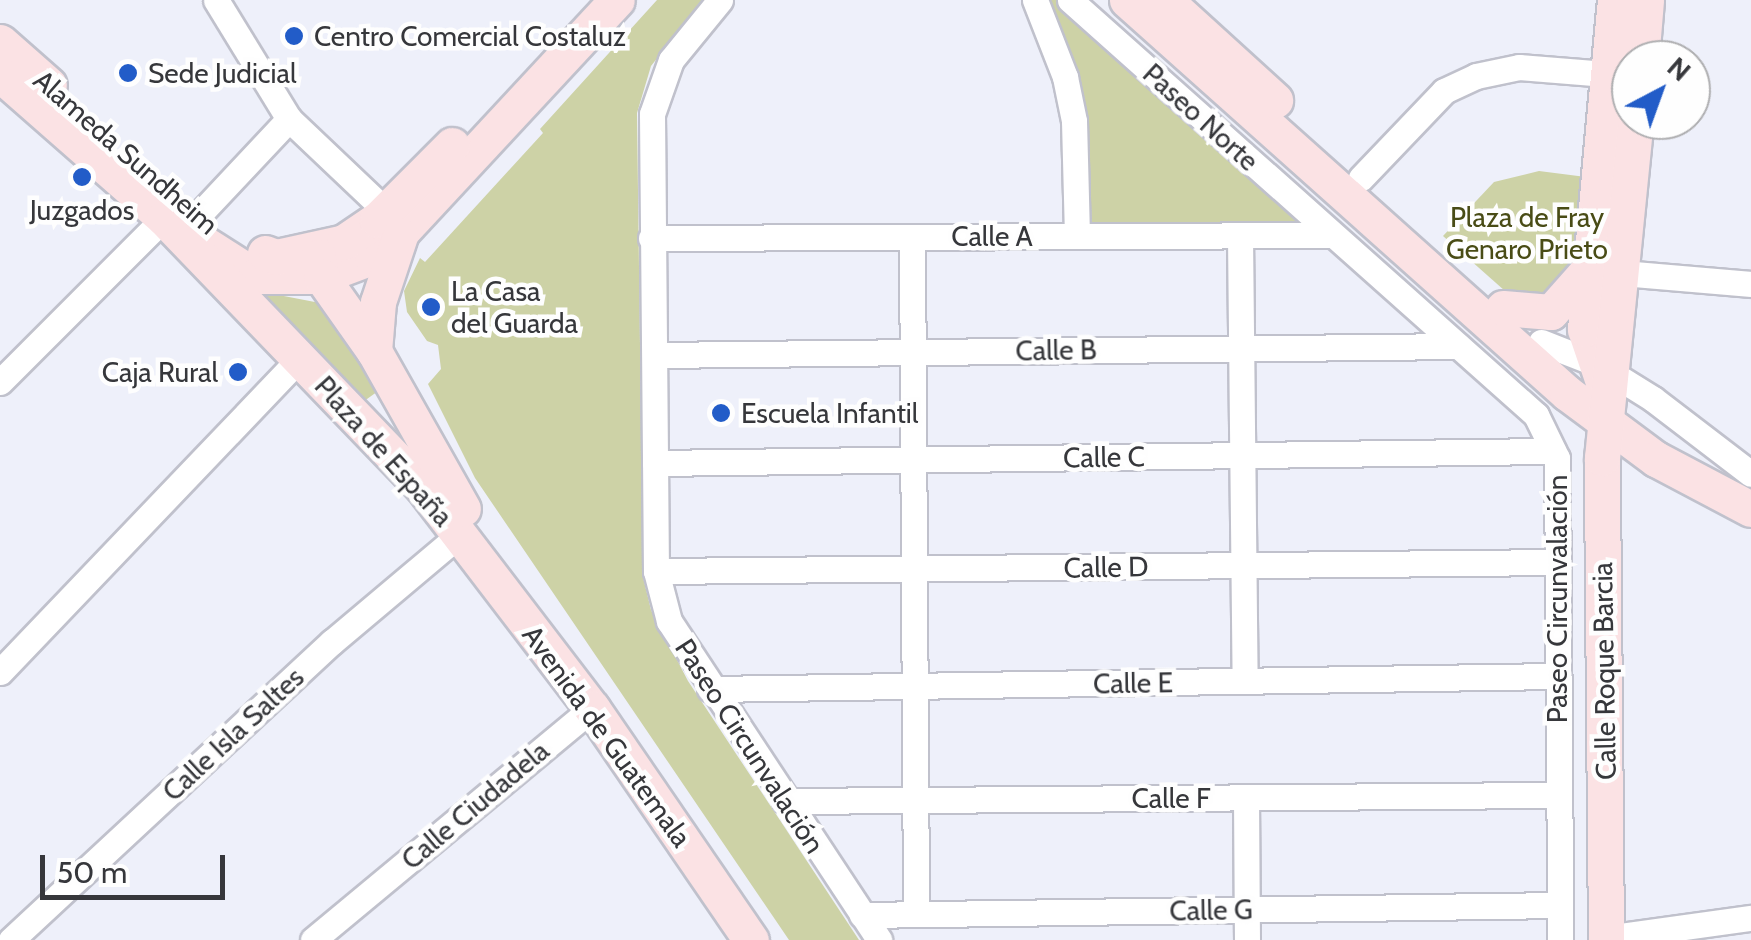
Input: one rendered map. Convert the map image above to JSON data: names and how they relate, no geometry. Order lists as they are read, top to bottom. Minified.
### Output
{"streets":{"main road":["Alameda Sundheim","Plaza de España","Calle Roque Barcia","Avenida de Guatemala"],"street":["Paseo Norte","Calle A","Calle B","Calle C","Calle D","Paseo Circunvalación","Calle E","Calle Isla Saltes","Calle F","Calle Ciudadela","Calle G"]},"crossings":[["Paseo Norte","Calle A"],["Paseo Norte","Paseo Circunvalación"],["Alameda Sundheim","Plaza de España"],["Calle A","Paseo Circunvalación"],["Calle B","Paseo Circunvalación"],["Plaza de España","Calle Isla Saltes"],["Plaza de España","Avenida de Guatemala"],["Calle C","Paseo Circunvalación"],["Calle D","Paseo Circunvalación"],["Paseo Circunvalación","Calle E"],["Paseo Circunvalación","Calle F"],["Paseo Circunvalación","Calle G"],["Calle Isla Saltes","Avenida de Guatemala"],["Avenida de Guatemala","Calle Ciudadela"]],"parks":["Plaza de Fray Genaro Prieto"],"places":["Centro Comercial Costaluz","Sede Judicial","Juzgados","La Casa del Guarda","Caja Rural","Escuela Infantil"],"scale_bar":"50 m","north":"top right"}
